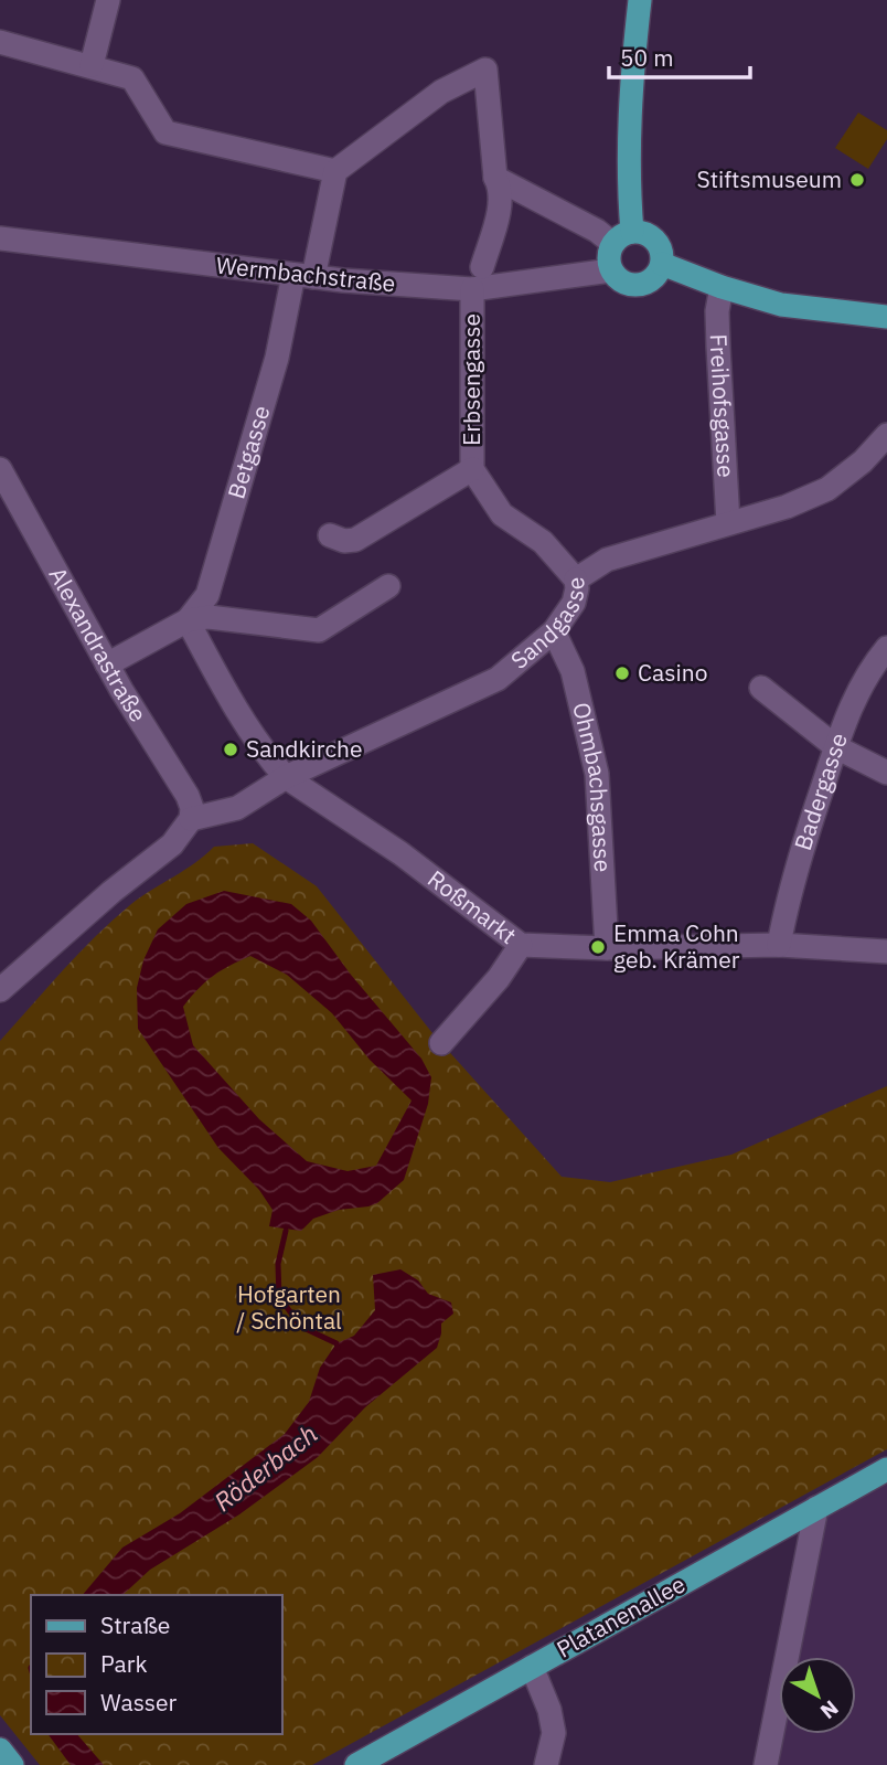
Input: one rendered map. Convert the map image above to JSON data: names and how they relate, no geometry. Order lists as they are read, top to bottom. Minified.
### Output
{"streets":{"main road":["Platanenallee"],"street":["Wermbachstraße","Erbsengasse","Freihofsgasse","Betgasse","Sandgasse","Alexandrastraße","Ohmbachsgasse","Badergasse","Roßmarkt"]},"crossings":[["Wermbachstraße","Erbsengasse"],["Wermbachstraße","Betgasse"],["Erbsengasse","Sandgasse"],["Freihofsgasse","Sandgasse"],["Sandgasse","Ohmbachsgasse"],["Sandgasse","Roßmarkt"],["Ohmbachsgasse","Roßmarkt"],["Badergasse","Roßmarkt"]],"water":["Röderbach"],"parks":["Hofgarten / Schöntal"],"places":["Stiftsmuseum","Casino","Sandkirche","Emma Cohn geb. Krämer"],"legend":["Straße","Park","Wasser"],"scale_bar":"50 m","north":"bottom right"}
